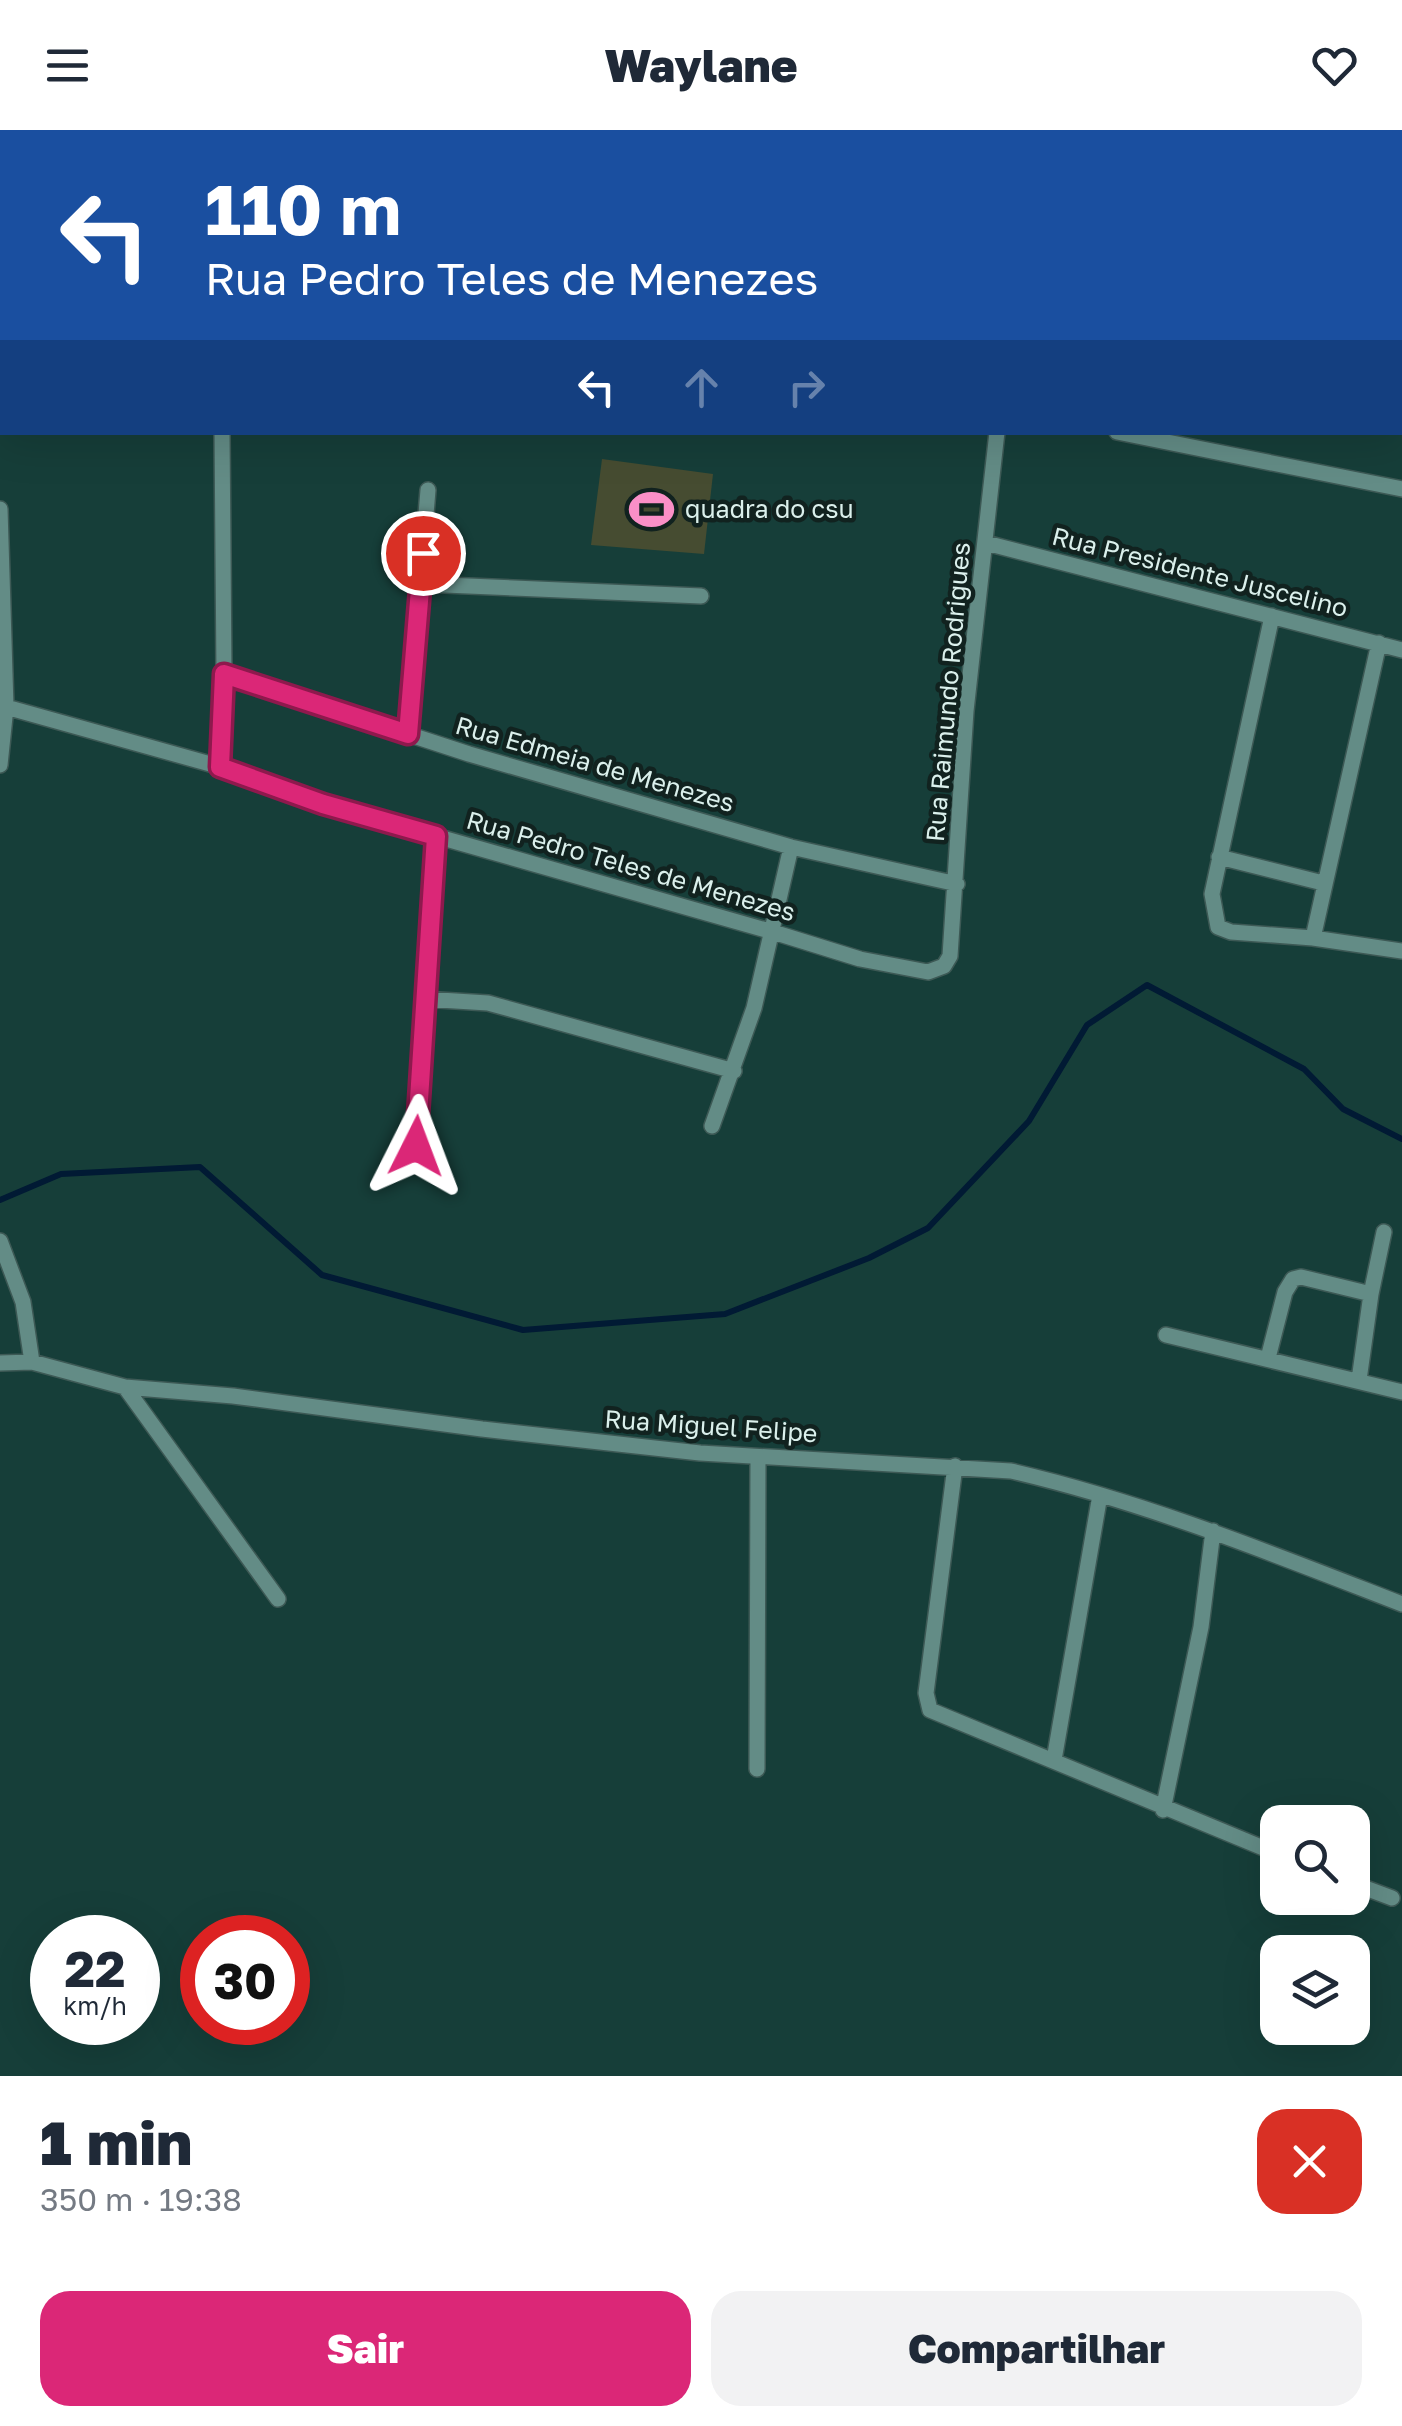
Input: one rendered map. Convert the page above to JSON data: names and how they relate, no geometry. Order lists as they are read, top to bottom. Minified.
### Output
{"streets":{"street":["Rua Presidente Juscelino","Rua Raimundo Rodrigues","Rua Edmeia de Menezes","Rua Pedro Teles de Menezes","Rua Miguel Felipe"]},"crossings":[["Rua Presidente Juscelino","Rua Raimundo Rodrigues"],["Rua Raimundo Rodrigues","Rua Edmeia de Menezes"],["Rua Raimundo Rodrigues","Rua Pedro Teles de Menezes"]],"places":{"sports":["quadra do csu"]},"page":{"header":"Waylane","turn":["110 m","Rua Pedro Teles de Menezes"],"speed":"22 km/h","limit":"30","heading":["1 min","350 m · 19:38"],"buttons":["Sair","Compartilhar"]}}
